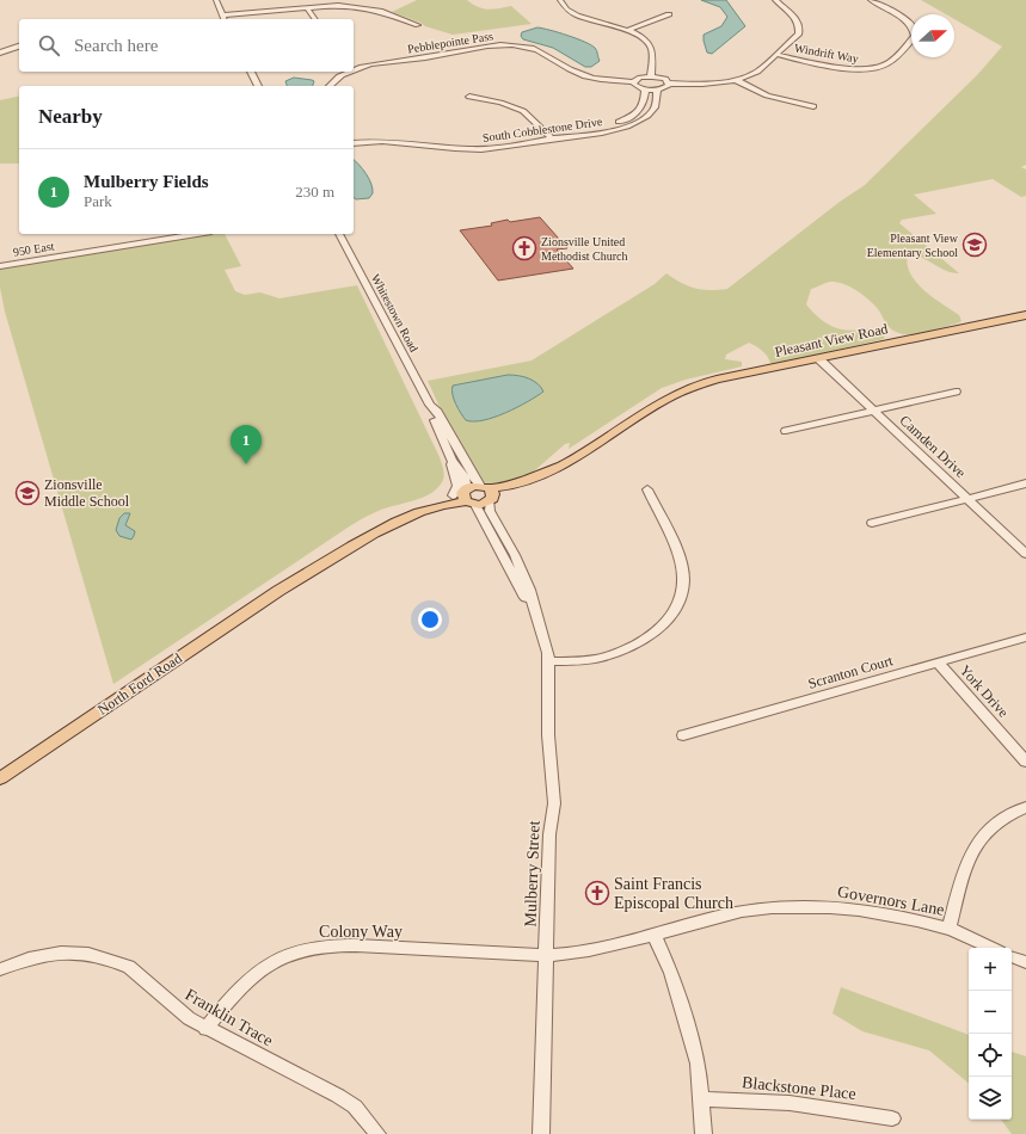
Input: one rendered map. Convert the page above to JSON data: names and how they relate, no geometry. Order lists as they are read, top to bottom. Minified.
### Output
{"streets":{"main road":["Pleasant View Road","North Ford Road"],"street":["Pebblepointe Pass","Windrift Way","South Cobblestone Drive","950 East","Whitestown Road","Camden Drive","Scranton Court","York Drive","Mulberry Street","Governors Lane","Colony Way","Franklin Trace","Blackstone Place"]},"crossings":[["Whitestown Road","Pleasant View Road"],["Whitestown Road","North Ford Road"],["Whitestown Road","Mulberry Street"],["Pleasant View Road","Camden Drive"],["Pleasant View Road","Mulberry Street"],["Scranton Court","York Drive"],["North Ford Road","Mulberry Street"],["Mulberry Street","Governors Lane"],["Mulberry Street","Colony Way"],["Governors Lane","Colony Way"],["Colony Way","Franklin Trace"]],"places":{"school or university":["Pleasant View Elementary School","Zionsville Middle School"],"church":["Zionsville United Methodist Church","Saint Francis Episcopal Church"]},"north":"right","page":{"search":"Search here","heading":"Nearby","list":[{"mark":"1","name":"Mulberry Fields","note":"Park","value":"230 m"}],"pins":"1","map_buttons":["+","−"]}}
